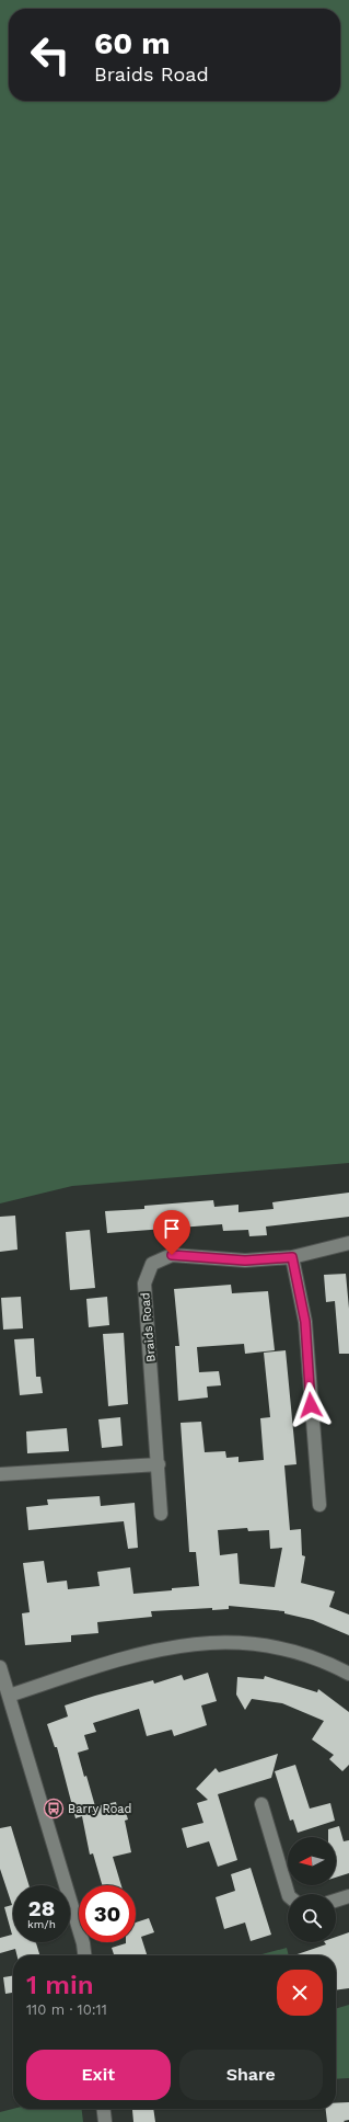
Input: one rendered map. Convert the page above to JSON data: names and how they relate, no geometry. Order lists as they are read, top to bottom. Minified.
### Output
{"streets":{"street":["Braids Road"]},"places":{"bus stop":["Barry Road"]},"north":"left","page":{"turn":["60 m","Braids Road"],"speed":"28 km/h","limit":"30","heading":["1 min","110 m · 10:11"],"buttons":["Exit","Share"]}}
